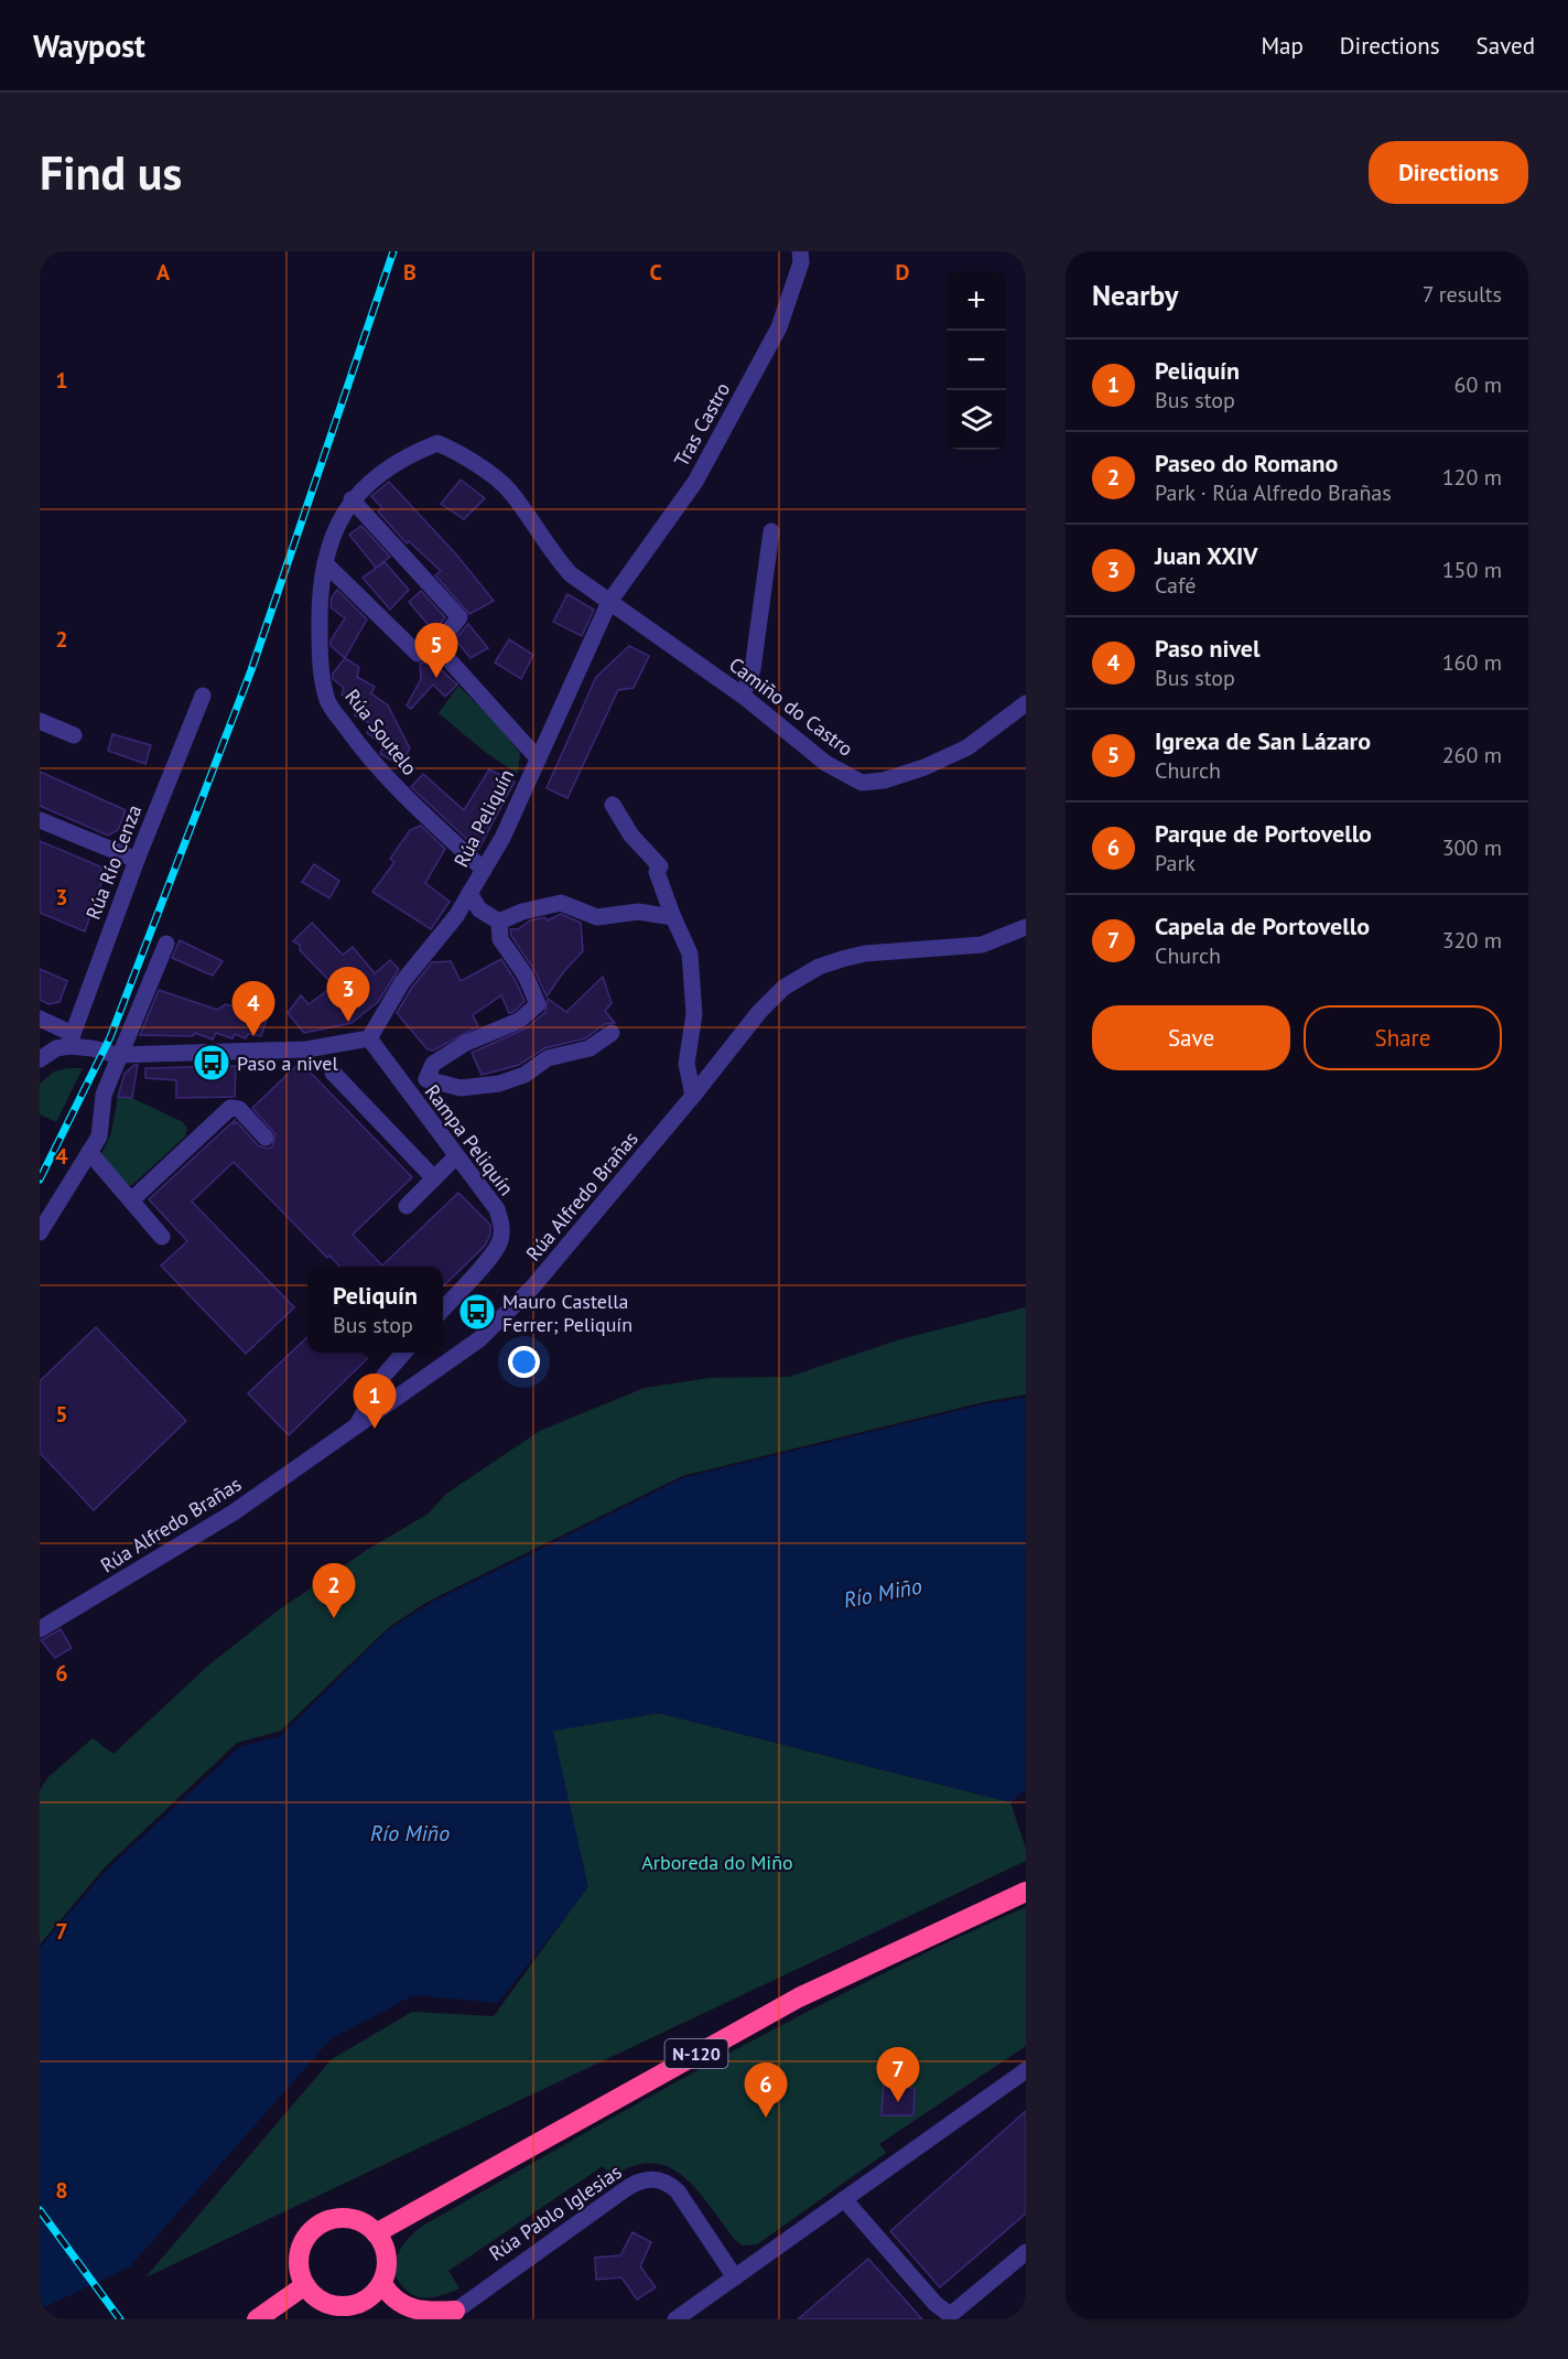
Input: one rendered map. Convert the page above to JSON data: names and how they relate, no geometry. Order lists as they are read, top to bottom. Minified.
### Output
{"streets":{"highway":["N-120"],"street":["Tras Castro","Camiño do Castro","Rúa Soutelo","Rúa Peliquín","Rúa Río Cenza","Rampa Peliquín","Rúa Alfredo Brañas","Rúa Pablo Iglesias"]},"crossings":[["Tras Castro","Camiño do Castro"],["Tras Castro","Rúa Soutelo"],["Tras Castro","Rúa Peliquín"],["Camiño do Castro","Rúa Soutelo"],["Camiño do Castro","Rúa Peliquín"],["Rúa Soutelo","Rúa Peliquín"],["Rúa Peliquín","Rampa Peliquín"]],"water":["Río Miño"],"parks":["Arboreda do Miño"],"places":{"bus stop":["Paso a nivel","Mauro Castella Ferrer; Peliquín"]},"page":{"header":"Waypost","nav":["Map","Directions","Saved"],"buttons":["Directions",["Save","Share"]],"title":"Find us","heading":["Nearby","7 results"],"map_buttons":["+","−"],"list":[{"mark":"1","name":"Peliquín","note":"Bus stop","value":"60 m"},{"mark":"2","name":"Paseo do Romano","note":"Park · Rúa Alfredo Brañas","value":"120 m"},{"mark":"3","name":"Juan XXIV","note":"Café","value":"150 m"},{"mark":"4","name":"Paso nivel","note":"Bus stop","value":"160 m"},{"mark":"5","name":"Igrexa de San Lázaro","note":"Church","value":"260 m"},{"mark":"6","name":"Parque de Portovello","note":"Park","value":"300 m"},{"mark":"7","name":"Capela de Portovello","note":"Church","value":"320 m"}],"pins":["5","3","4","1","2","7","6"],"popup":["Peliquín","Bus stop"]},"grid":{"columns":["A","B","C","D"],"rows":["1","2","3","4","5","6","7","8"]}}
